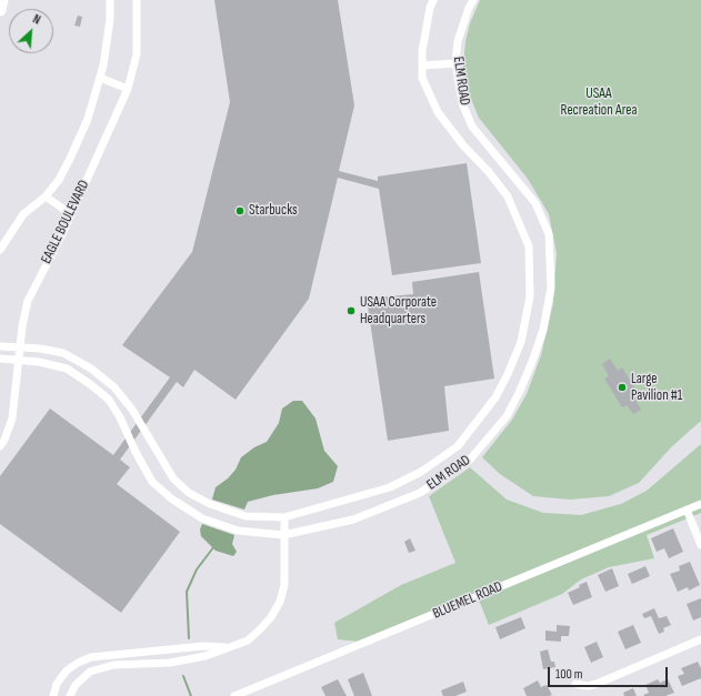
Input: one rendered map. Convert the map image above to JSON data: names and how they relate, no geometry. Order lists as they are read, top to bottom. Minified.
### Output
{"streets":{"street":["ELM ROAD","EAGLE BOULEVARD","BLUEMEL ROAD"]},"crossings":[["ELM ROAD","EAGLE BOULEVARD"]],"parks":["USAA Recreation Area"],"places":["Starbucks","USAA Corporate Headquarters","Large Pavilion #1"],"scale_bar":"100 m","north":"top right"}
